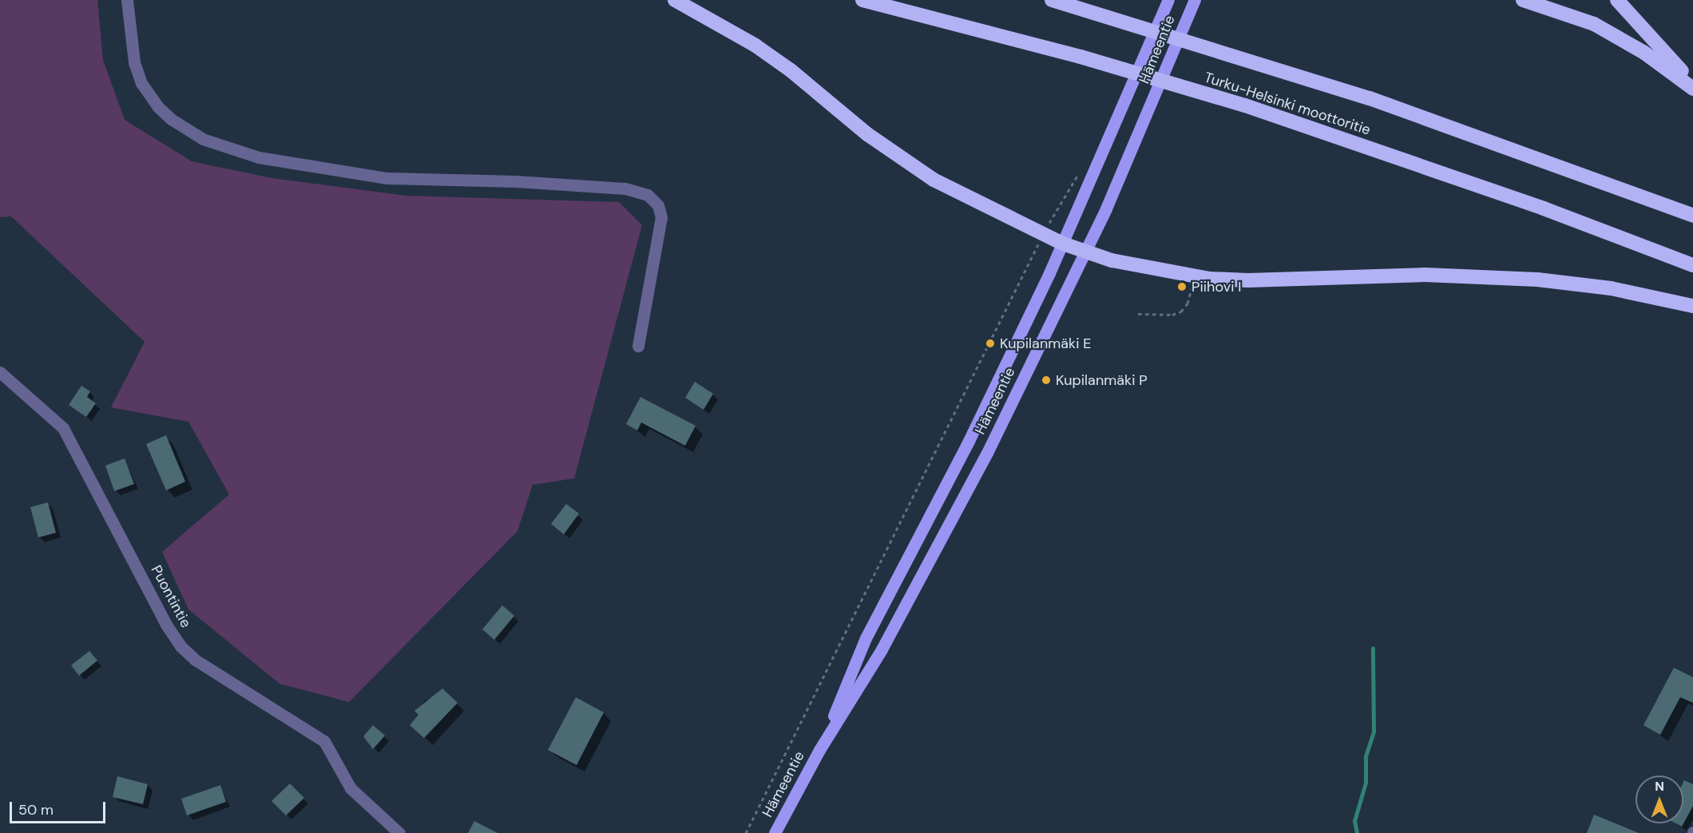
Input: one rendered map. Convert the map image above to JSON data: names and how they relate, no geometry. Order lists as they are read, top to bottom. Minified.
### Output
{"streets":{"highway":["Turku-Helsinki moottoritie"],"main road":["Hämeentie"],"street":["Puontintie"]},"places":["Piihovi I","Kupilanmäki E","Kupilanmäki P"],"scale_bar":"50 m","north":"top"}
